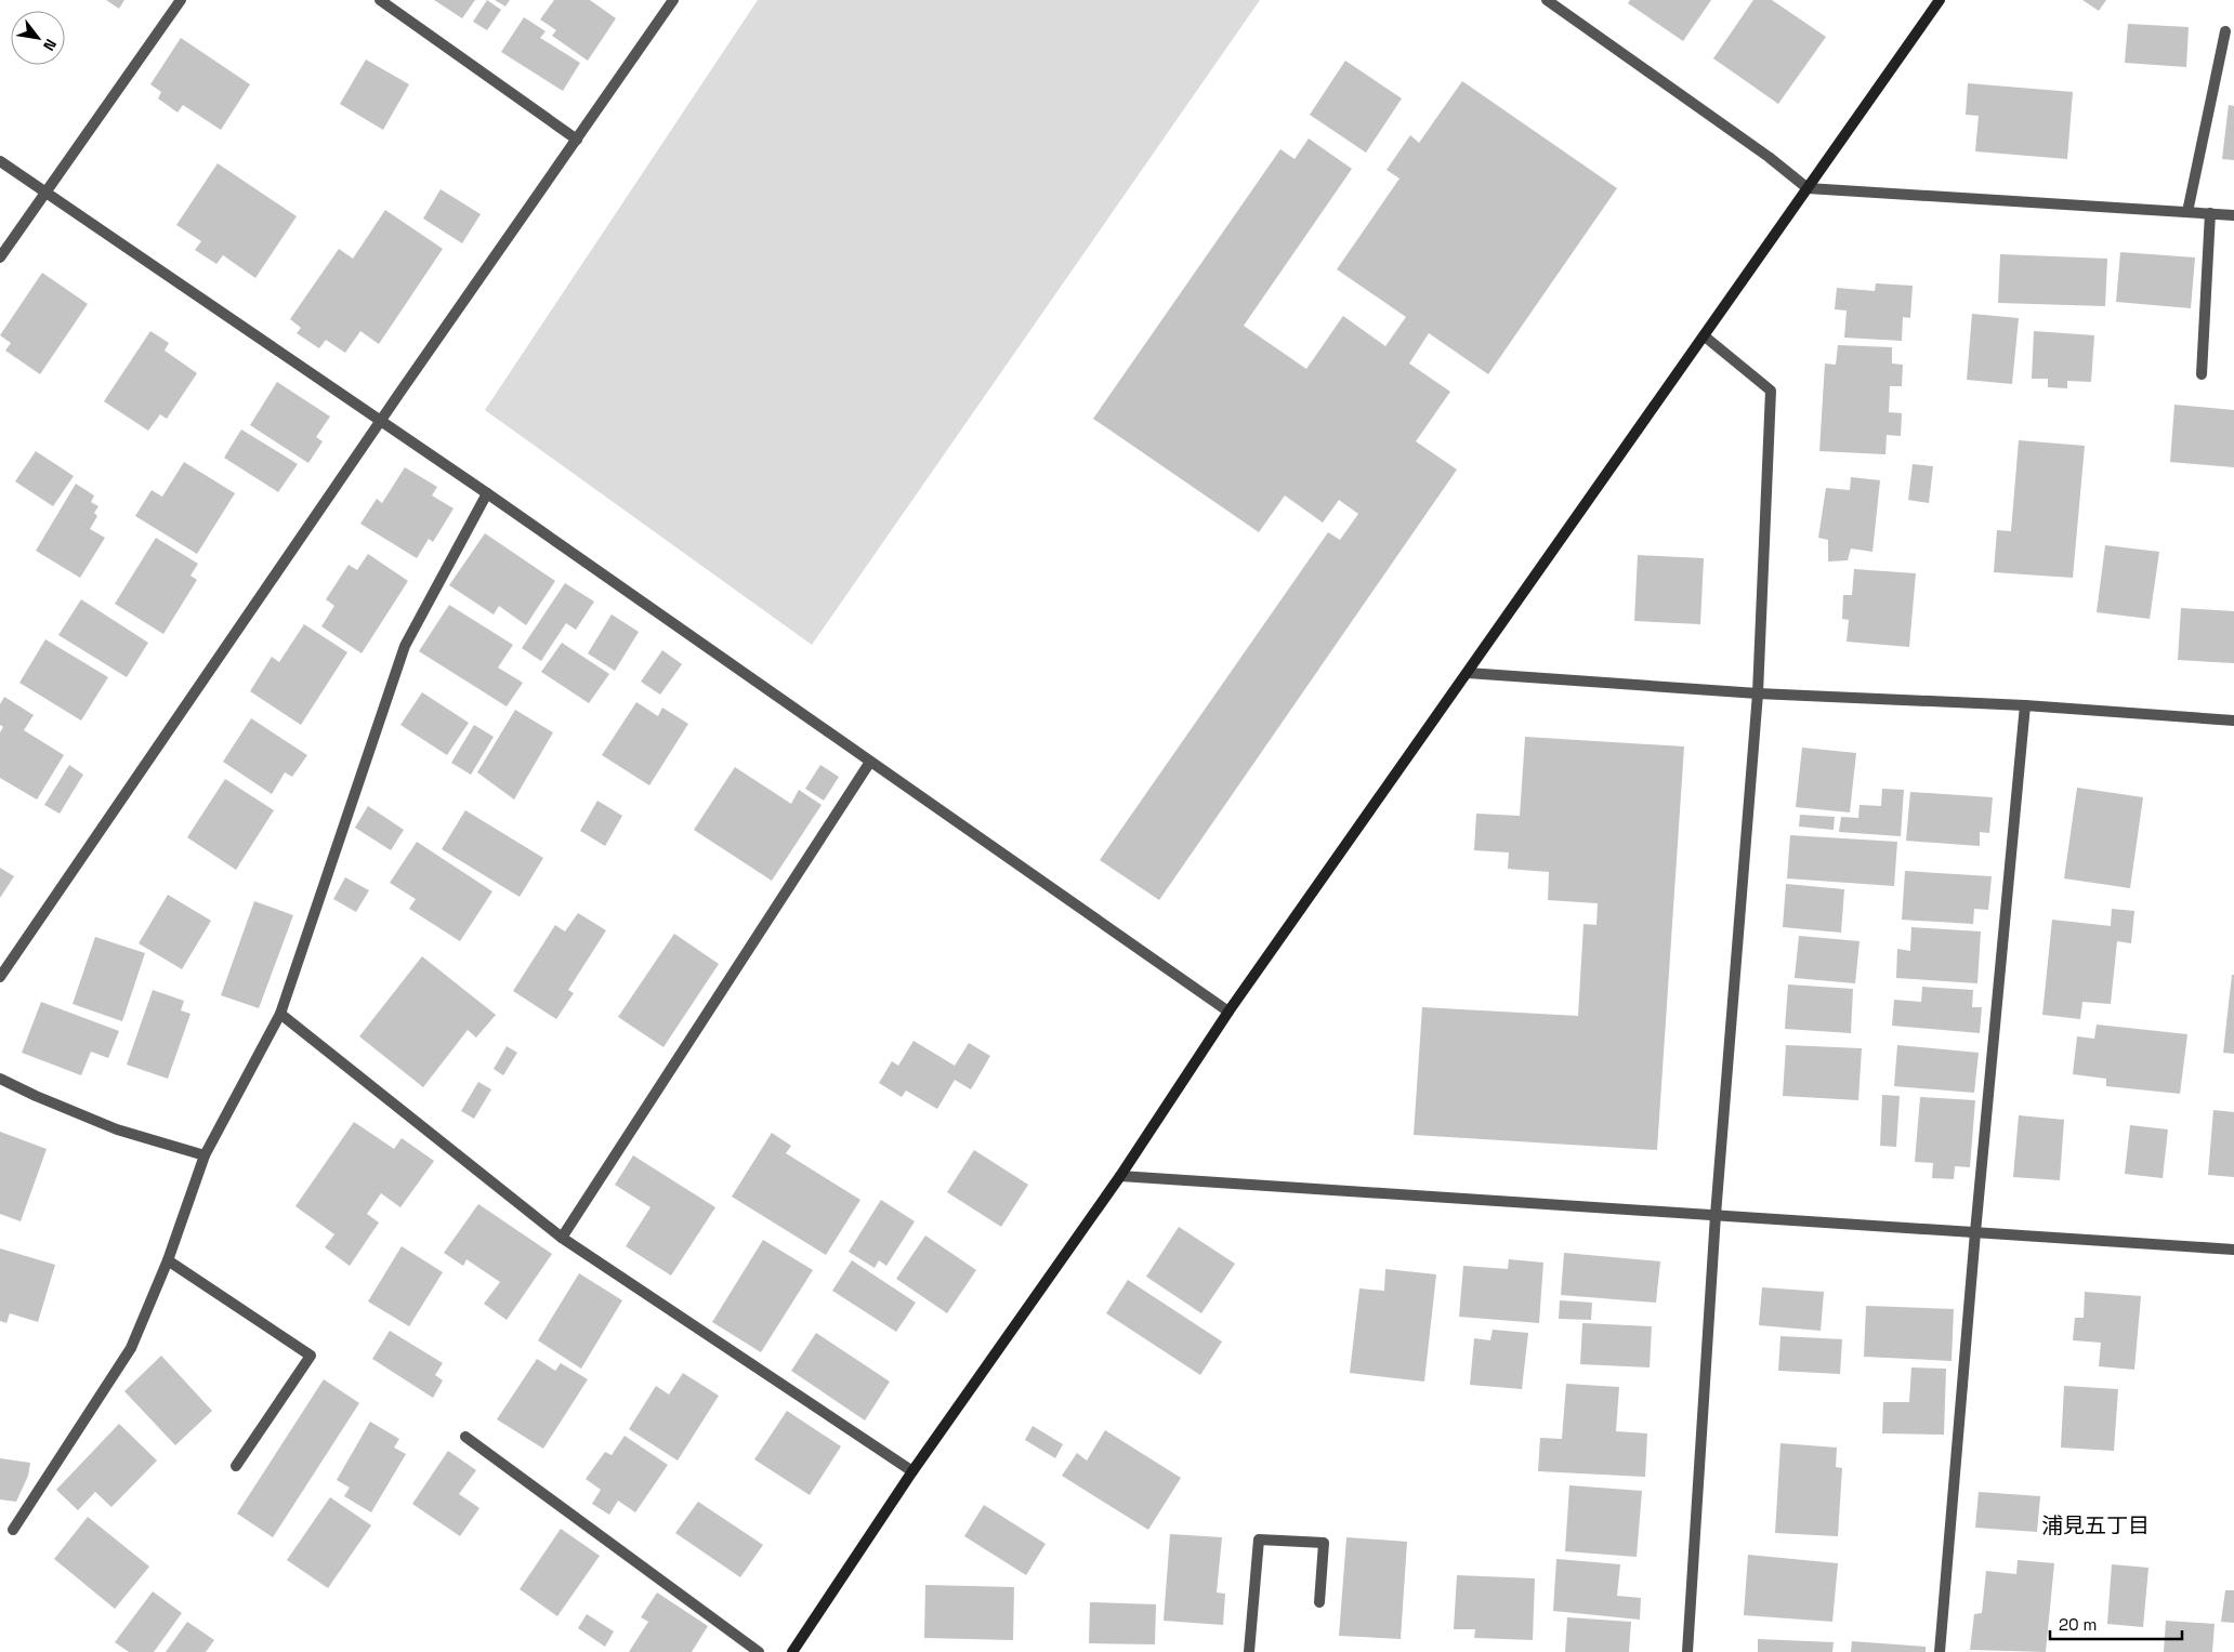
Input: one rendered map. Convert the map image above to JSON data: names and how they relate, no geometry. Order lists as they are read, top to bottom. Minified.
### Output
{"districts":["浦見五丁目"],"scale_bar":"20 m","north":"bottom right"}
